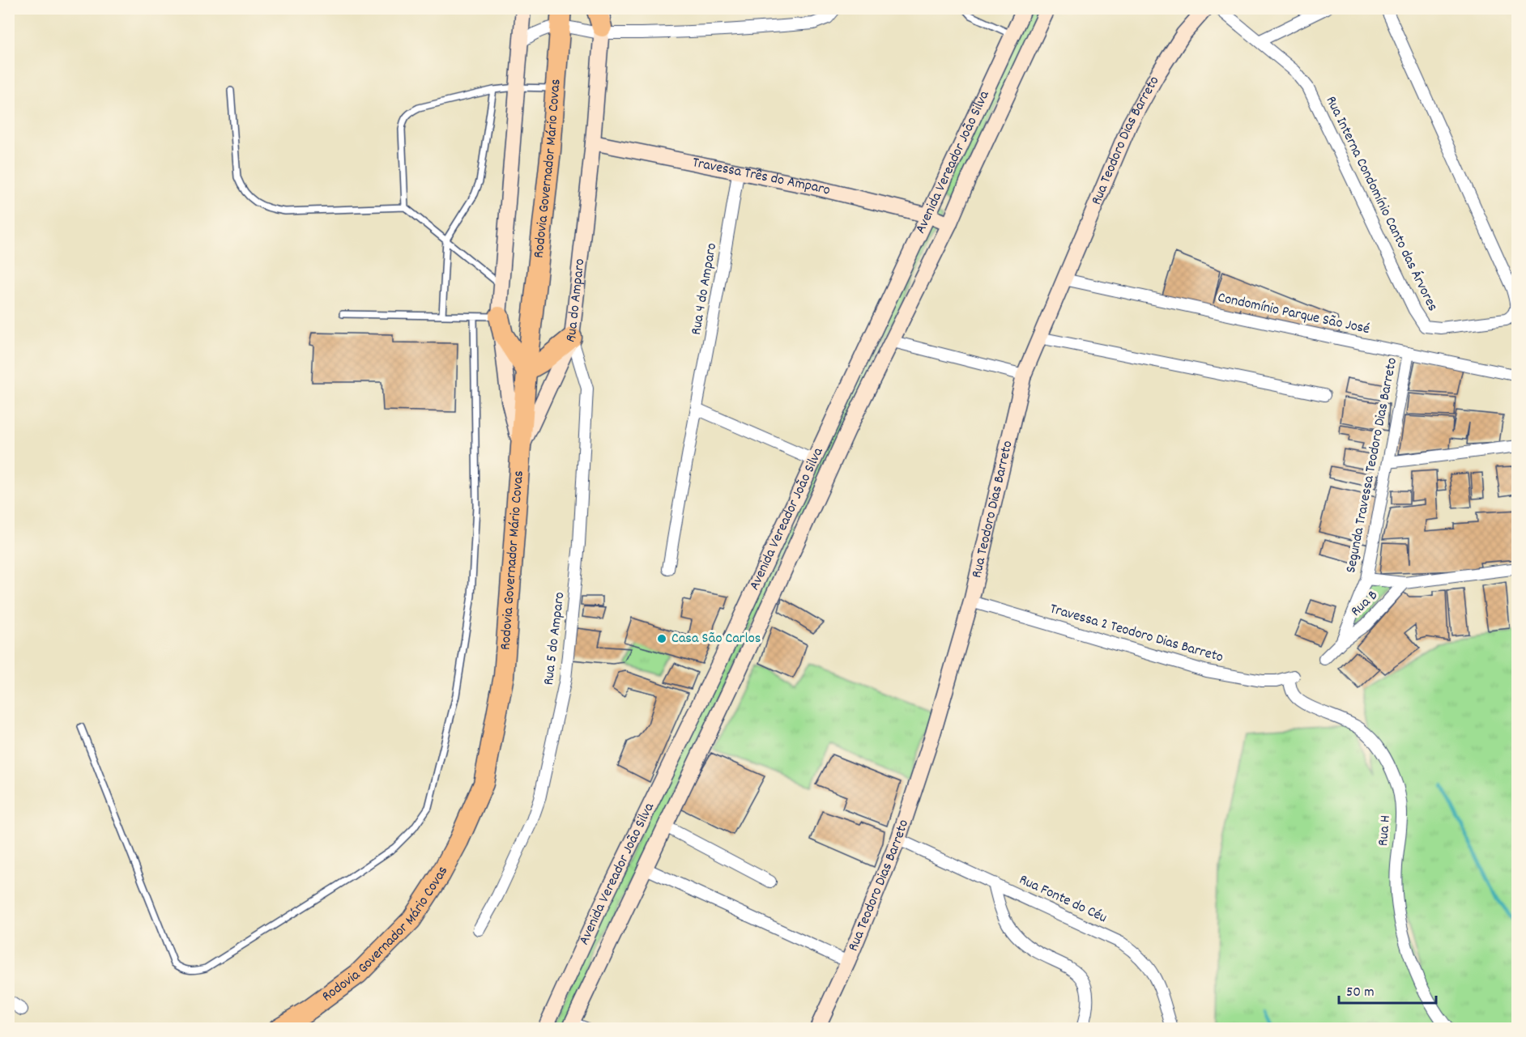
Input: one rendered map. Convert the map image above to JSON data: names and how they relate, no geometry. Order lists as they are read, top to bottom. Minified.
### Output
{"streets":{"highway":["Rodovia Governador Mário Covas"],"street":["Rua Teodoro Dias Barreto","Avenida Vereador João Silva","Travessa Três do Amparo","Rua Interna Condomínio Canto das Árvores","Rua 4 do Amparo","Rua do Amparo","Condomínio Parque São José","Segunda Travessa Teodoro Dias Barreto","Rua B","Travessa 2 Teodoro Dias Barreto","Rua 5 do Amparo","Rua H","Rua Fonte do Céu"]},"crossings":[["Rua Teodoro Dias Barreto","Condomínio Parque São José"],["Rua Teodoro Dias Barreto","Travessa 2 Teodoro Dias Barreto"],["Rua Teodoro Dias Barreto","Rua Fonte do Céu"],["Avenida Vereador João Silva","Travessa Três do Amparo"],["Rodovia Governador Mário Covas","Rua do Amparo"],["Travessa Três do Amparo","Rua 4 do Amparo"],["Travessa Três do Amparo","Rua do Amparo"],["Rua do Amparo","Rua 5 do Amparo"],["Condomínio Parque São José","Segunda Travessa Teodoro Dias Barreto"],["Segunda Travessa Teodoro Dias Barreto","Rua B"],["Travessa 2 Teodoro Dias Barreto","Rua H"]],"places":["Casa São Carlos"],"scale_bar":"50 m"}
